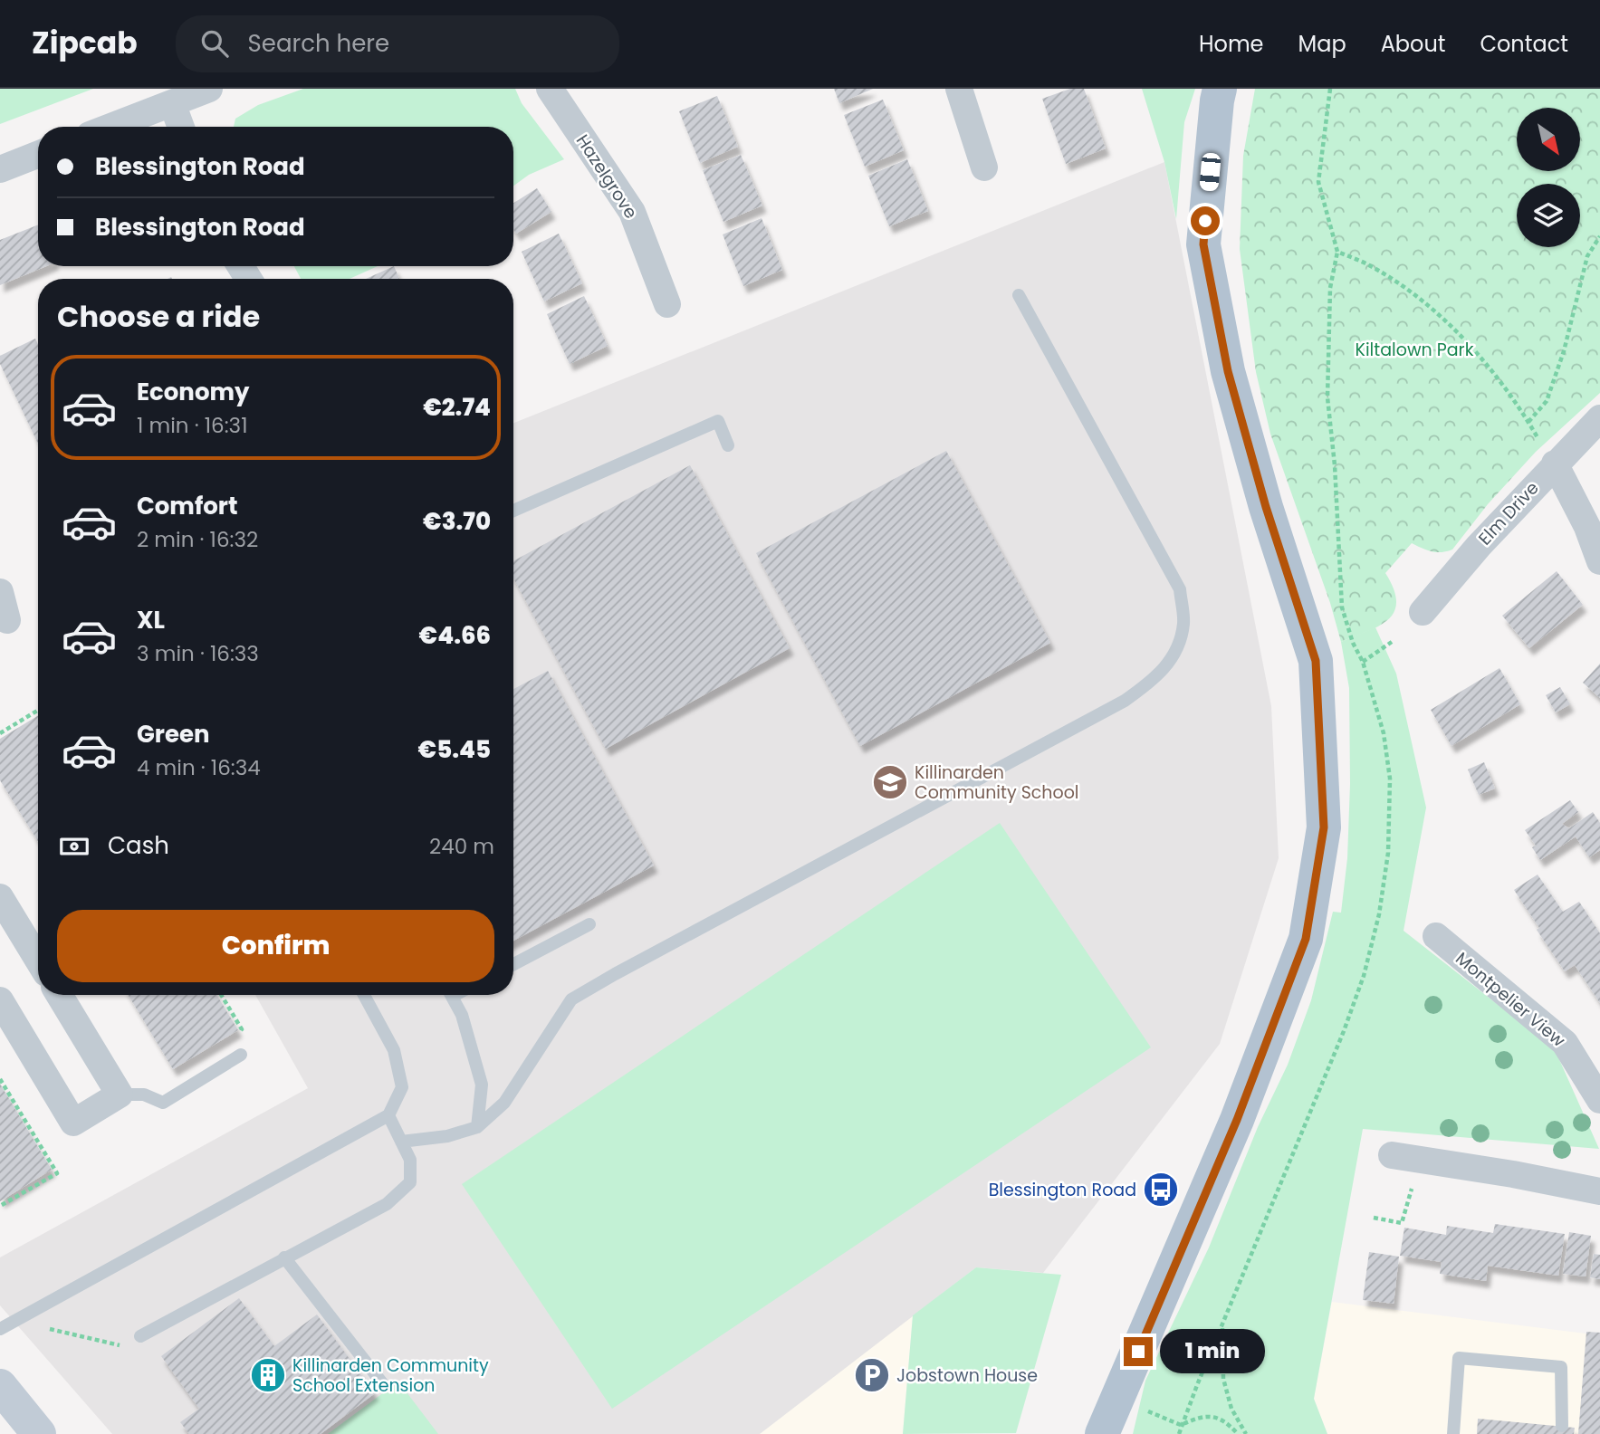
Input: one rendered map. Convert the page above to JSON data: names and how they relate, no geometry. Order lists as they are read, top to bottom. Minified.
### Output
{"streets":{"street":["Hazelgrove","Elm Drive","Montpelier View"]},"parks":["Kiltalown Park"],"places":{"school or university":["Killinarden Community School"],"bus stop":["Blessington Road"],"building":["Killinarden Community School Extension"],"parking":["Jobstown House"]},"north":"bottom right","page":{"header":"Zipcab","search":"Search here","nav":["Home","Map","About","Contact"],"banner":["Blessington Road","Blessington Road"],"heading":"Choose a ride","list":[{"name":"Economy","note":"1 min · 16:31","value":"€2.74"},{"name":"Comfort","note":"2 min · 16:32","value":"€3.70"},{"name":"XL","note":"3 min · 16:33","value":"€4.66"},{"name":"Green","note":"4 min · 16:34","value":"€5.45"}],"pay":["Cash","240 m"],"buttons":"Confirm","bubble":"1 min"}}
